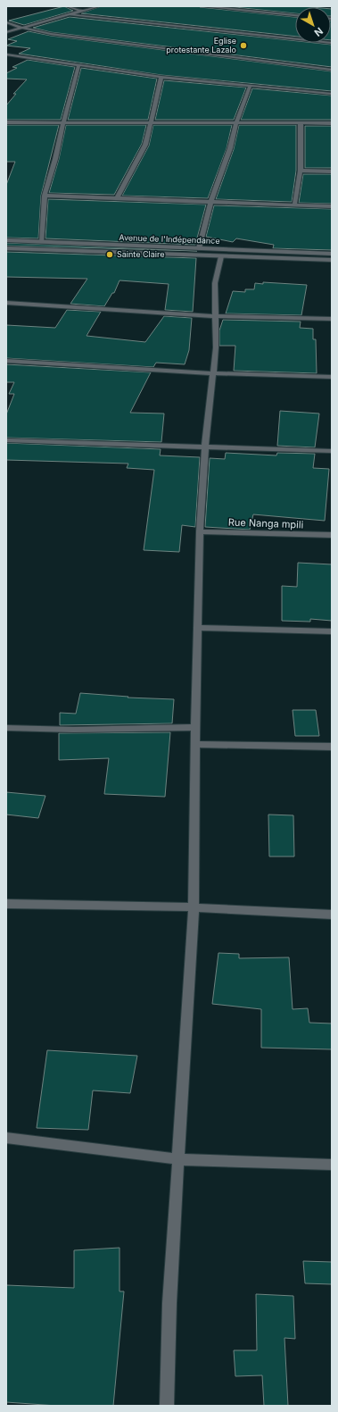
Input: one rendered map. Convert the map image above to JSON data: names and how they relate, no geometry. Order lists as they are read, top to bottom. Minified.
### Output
{"streets":{"street":["Avenue de l'Indépendance","Rue Nanga mpili"]},"places":["Eglise protestante Lazalo","Sainte Claire"],"north":"bottom right"}
